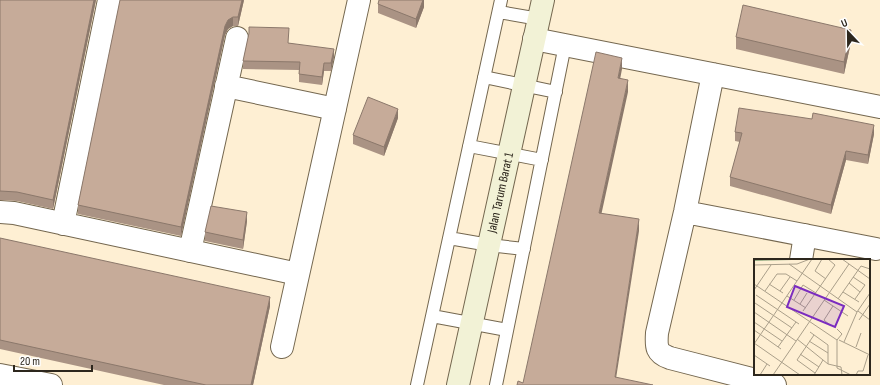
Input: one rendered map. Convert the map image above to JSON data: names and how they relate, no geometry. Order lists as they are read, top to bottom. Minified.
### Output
{"streets":{"street":["Jalan Tarum Barat 1"]},"scale_bar":"20 m","north":"top"}
